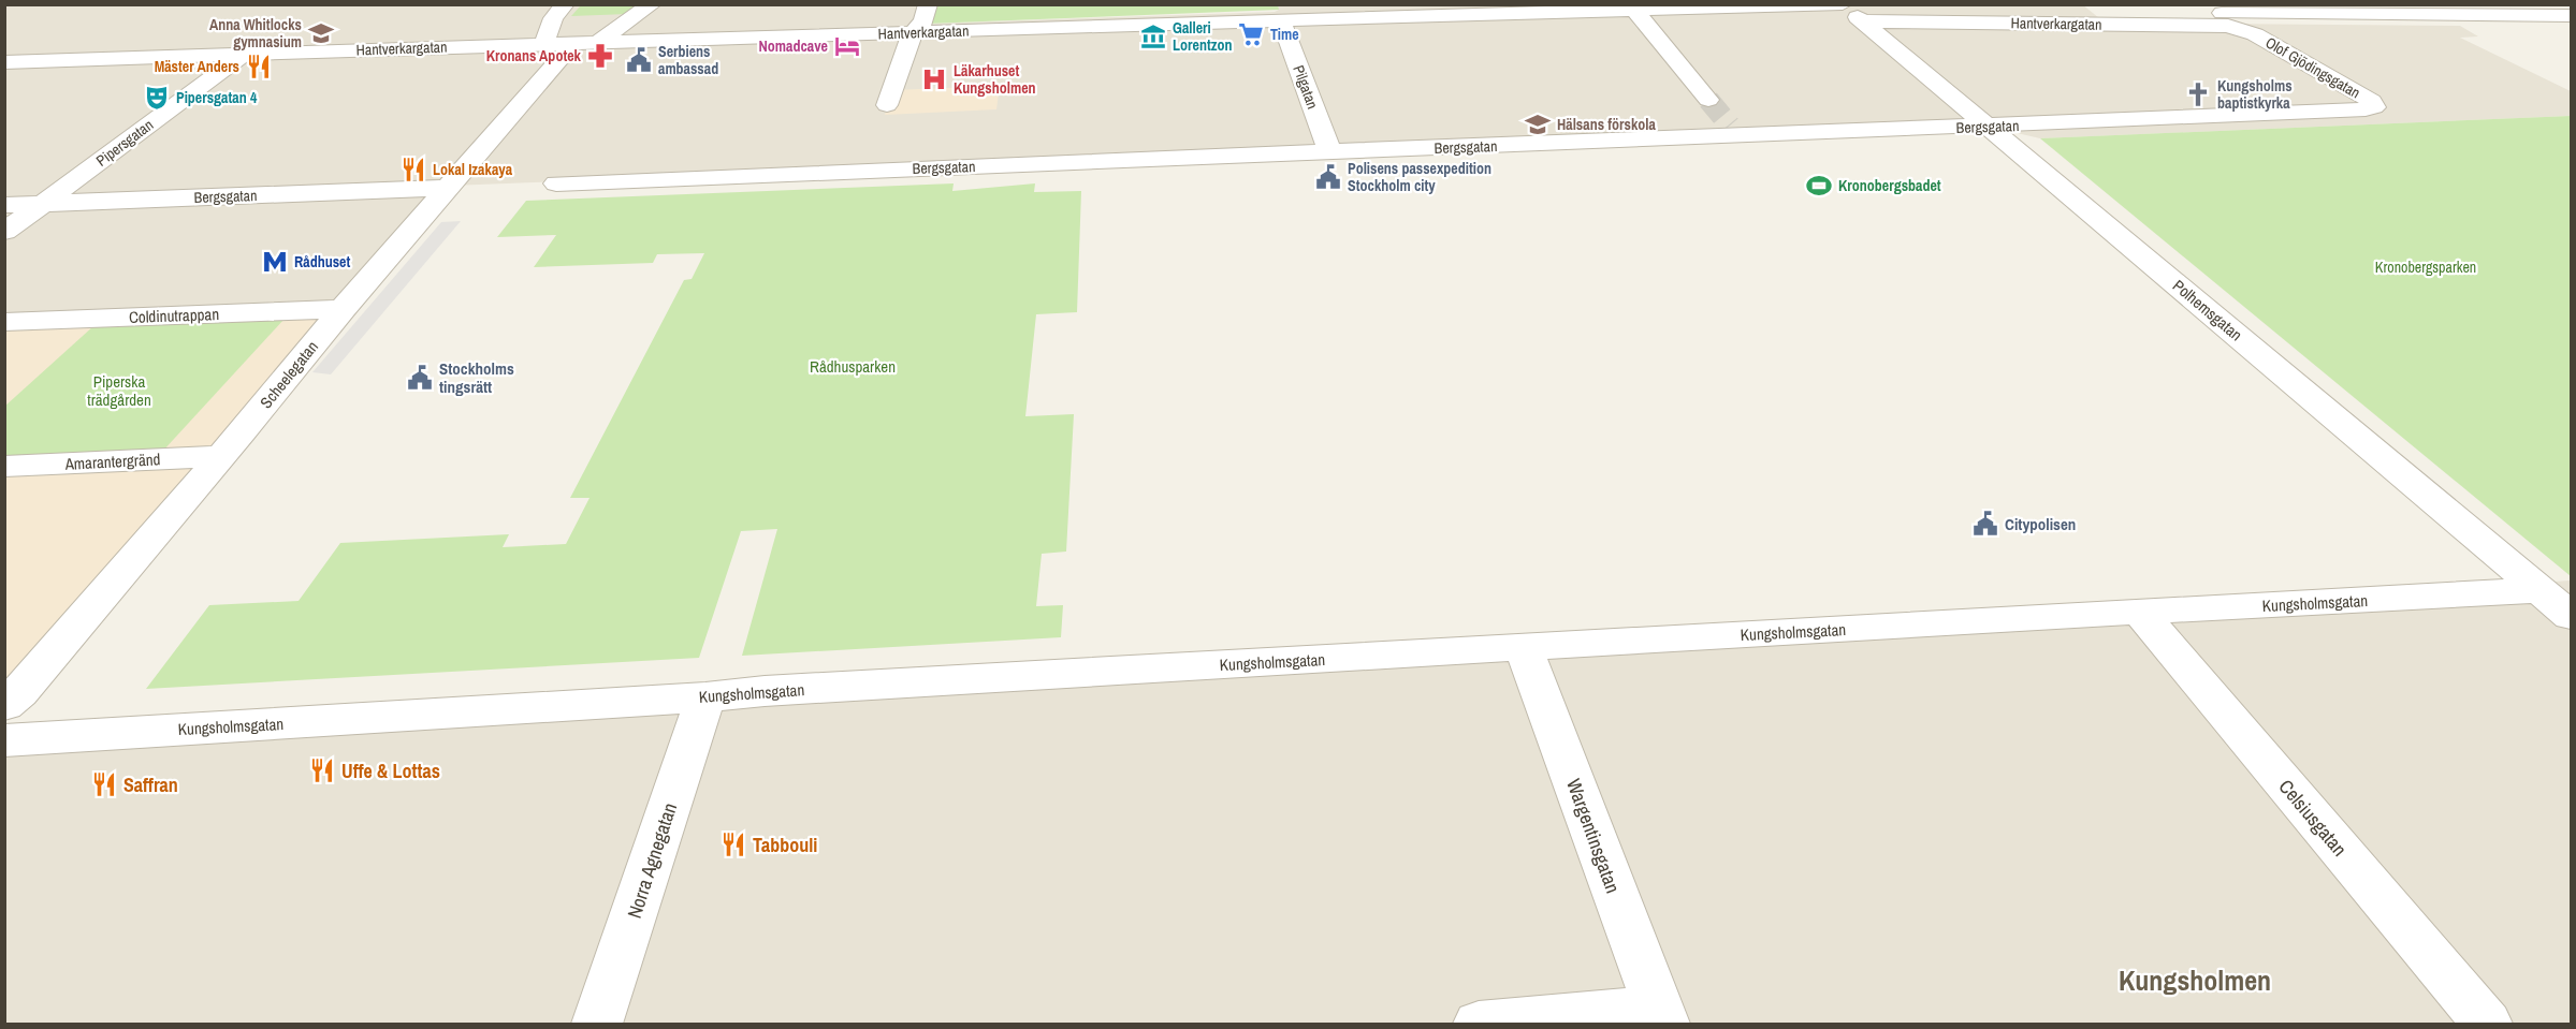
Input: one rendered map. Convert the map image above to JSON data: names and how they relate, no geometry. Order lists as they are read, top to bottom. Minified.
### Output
{"streets":{"street":["Hantverkargatan","Olof Gjödingsgatan","Pilgatan","Bergsgatan","Pipersgatan","Polhemsgatan","Coldinutrappan","Scheelegatan","Amarantergränd","Kungsholmsgatan","Celsiusgatan","Wargentinsgatan","Norra Agnegatan"]},"crossings":[["Hantverkargatan","Olof Gjödingsgatan"],["Hantverkargatan","Pilgatan"],["Hantverkargatan","Pipersgatan"],["Hantverkargatan","Polhemsgatan"],["Hantverkargatan","Scheelegatan"],["Olof Gjödingsgatan","Bergsgatan"],["Pilgatan","Bergsgatan"],["Bergsgatan","Pipersgatan"],["Bergsgatan","Polhemsgatan"],["Bergsgatan","Scheelegatan"],["Polhemsgatan","Kungsholmsgatan"],["Coldinutrappan","Scheelegatan"],["Scheelegatan","Amarantergränd"],["Kungsholmsgatan","Celsiusgatan"],["Kungsholmsgatan","Wargentinsgatan"],["Kungsholmsgatan","Norra Agnegatan"]],"districts":["Kungsholmen"],"parks":["Kronobergsparken","Rådhusparken","Piperska trädgården"],"places":{"school or university":["Anna Whitlocks gymnasium","Hälsans förskola"],"supermarket":["Time"],"museum":["Galleri Lorentzon"],"hotel":["Nomadcave"],"pharmacy":["Kronans Apotek"],"public building":["Serbiens ambassad","Polisens passexpedition Stockholm city","Stockholms tingsrätt","Citypolisen"],"restaurant":["Mäster Anders","Lokal Izakaya","Uffe & Lottas","Saffran","Tabbouli"],"hospital":["Läkarhuset Kungsholmen"],"church":["Kungsholms baptistkyrka"],"theatre":["Pipersgatan 4"],"sports":["Kronobergsbadet"],"metro station":["Rådhuset"]}}
